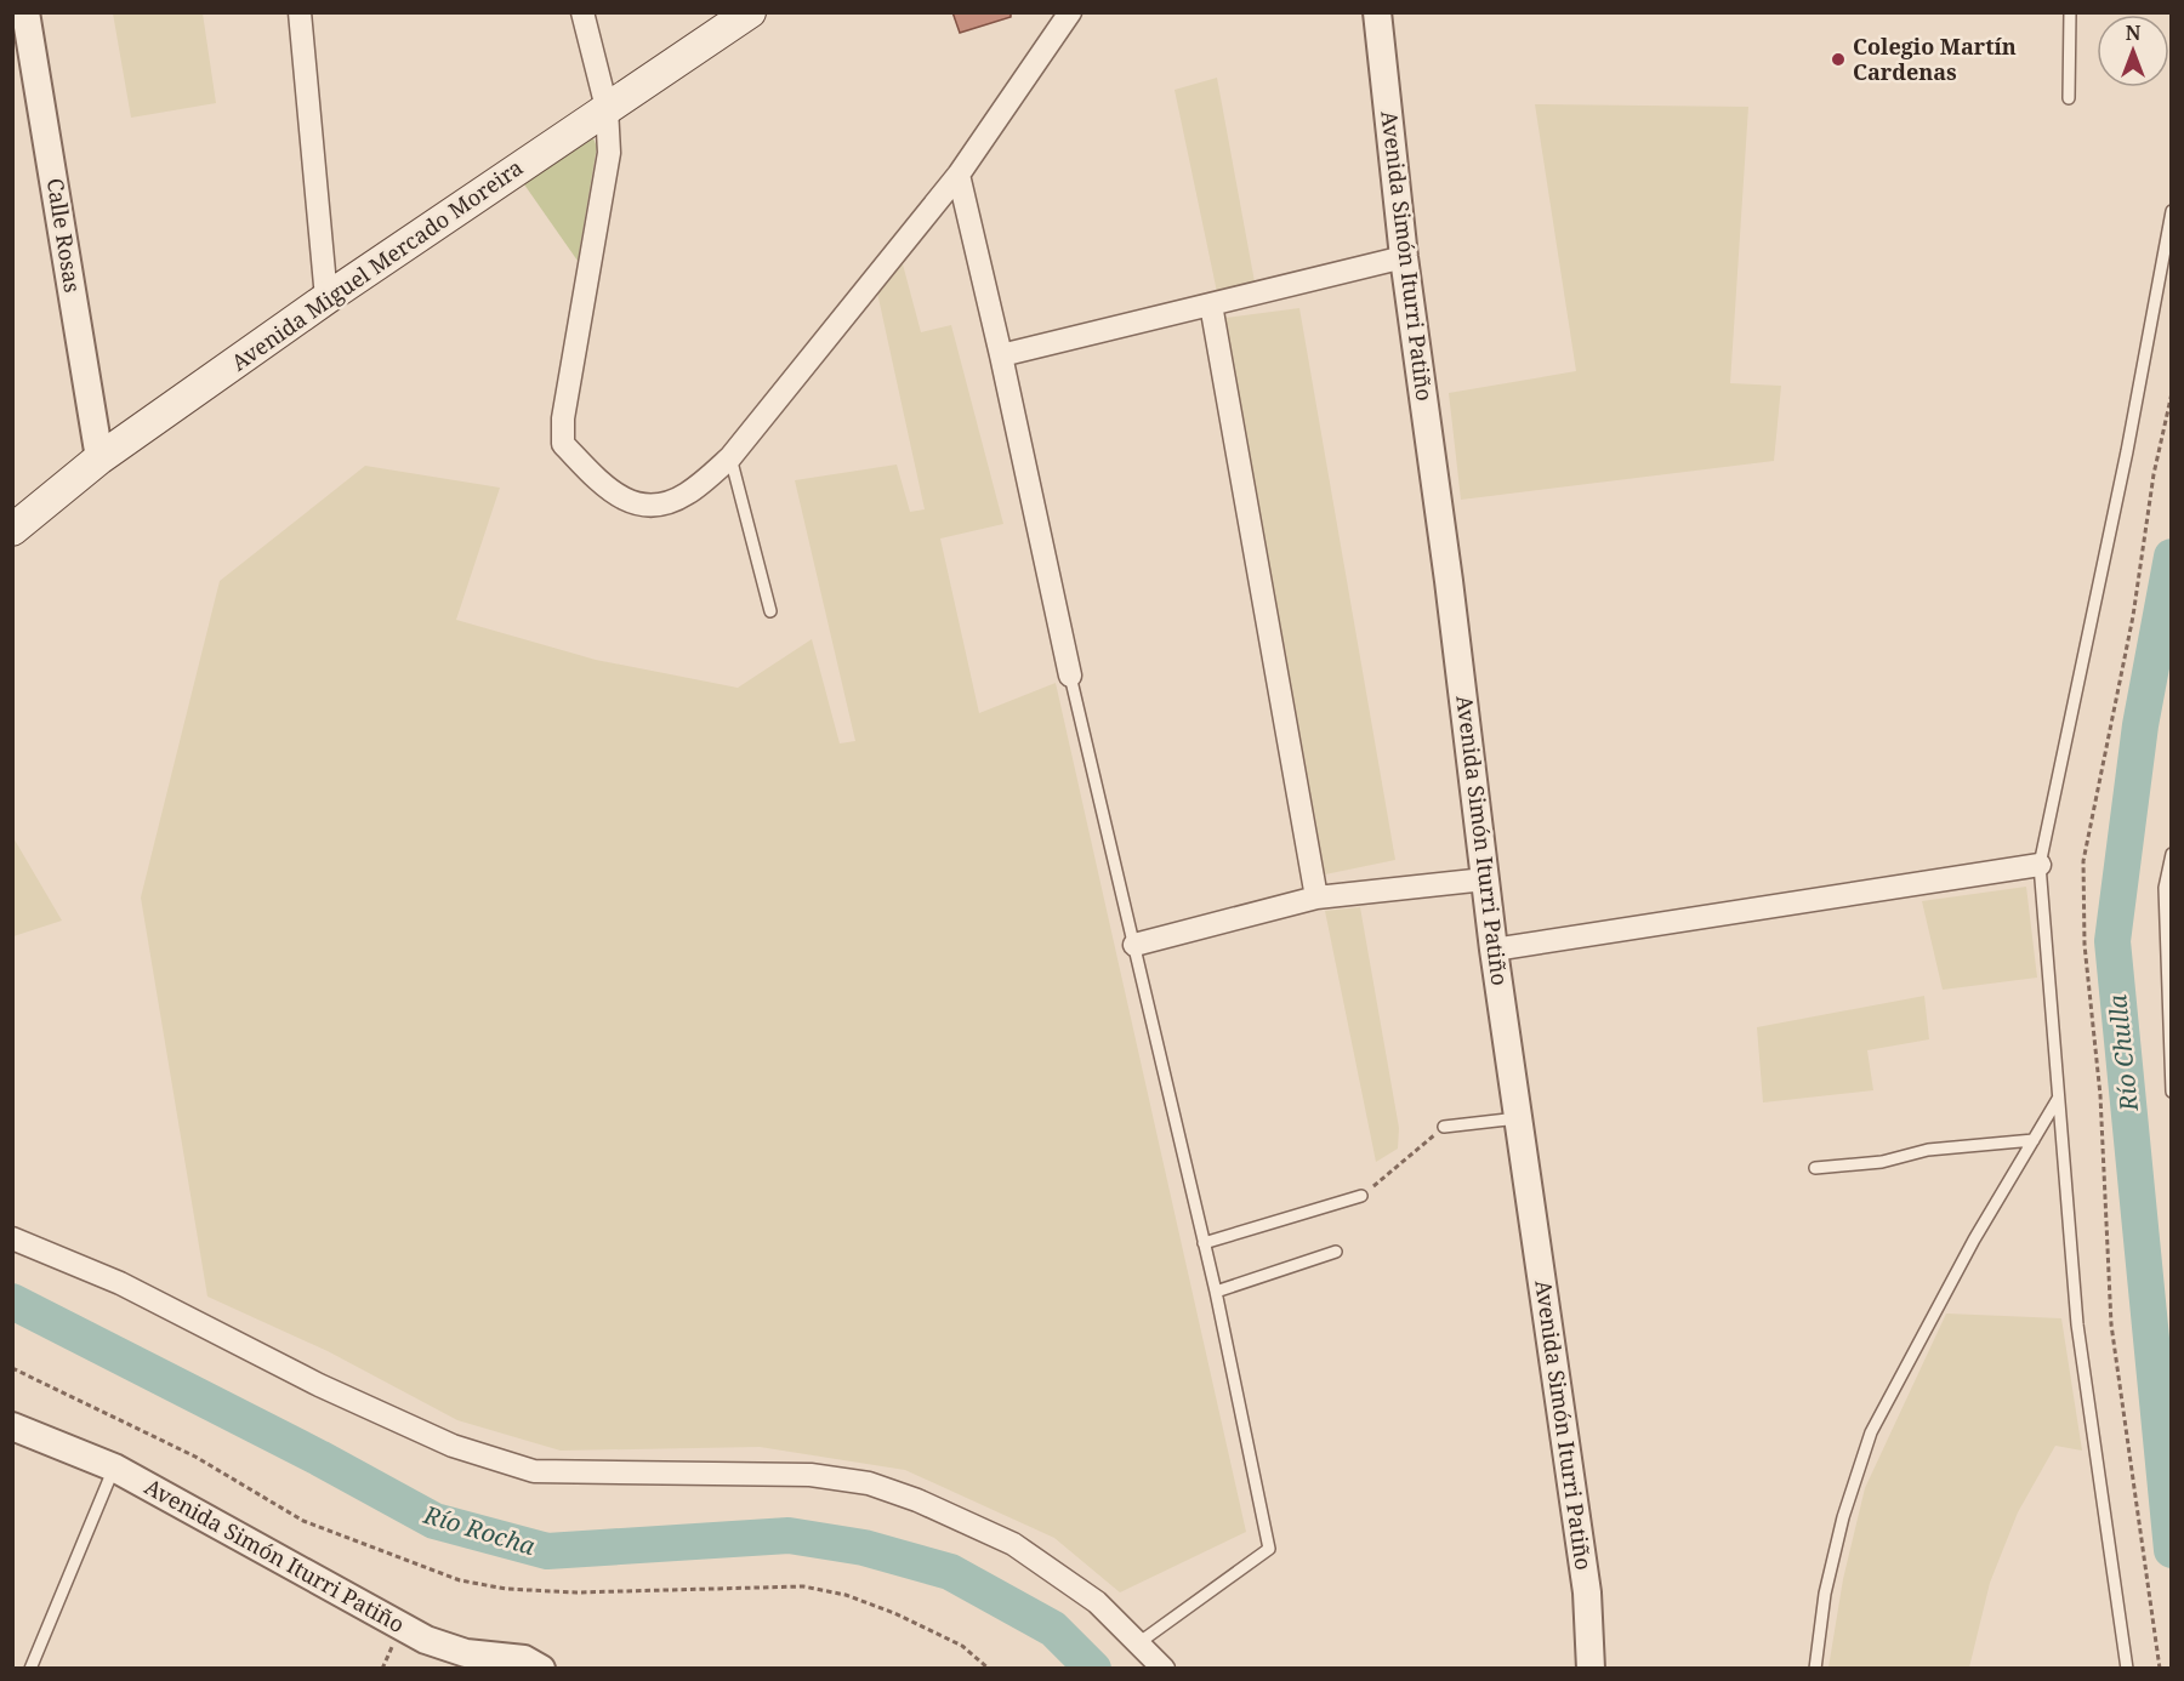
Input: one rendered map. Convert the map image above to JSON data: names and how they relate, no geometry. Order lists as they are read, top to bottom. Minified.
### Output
{"streets":{"main road":["Avenida Miguel Mercado Moreira"],"street":["Calle Rosas","Avenida Simón Iturri Patiño"]},"crossings":[["Calle Rosas","Avenida Miguel Mercado Moreira"]],"water":["Río Chulla","Río Rocha"],"places":["Colegio Martín Cardenas"],"north":"top"}
